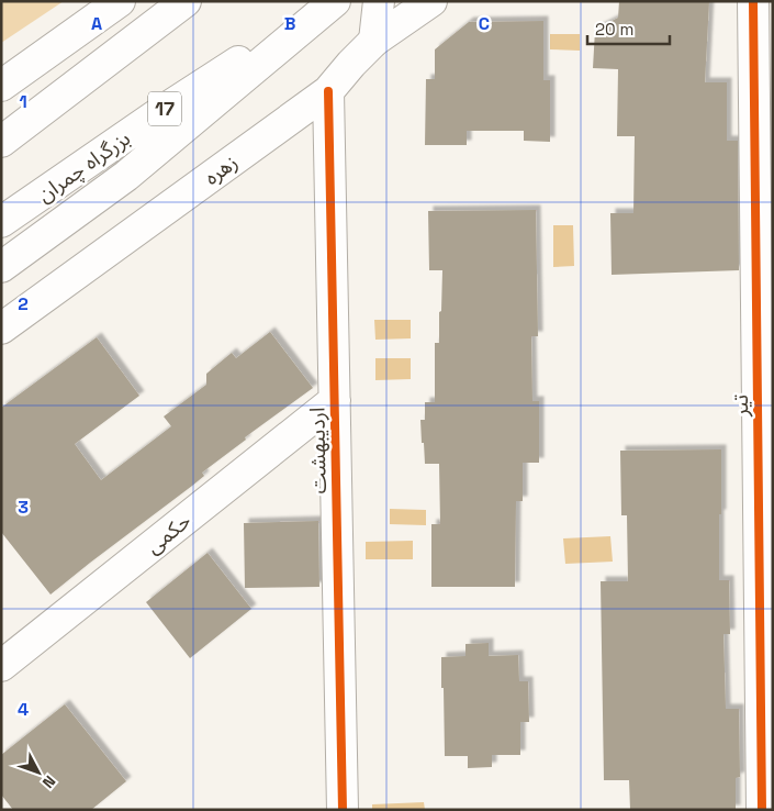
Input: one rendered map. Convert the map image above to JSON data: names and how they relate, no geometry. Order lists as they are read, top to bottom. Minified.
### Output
{"streets":{"main road":["17","بزرگراه چمران","زهره","تیر","اردیبهشت","حکمی"]},"crossings":[["زهره","اردیبهشت"],["اردیبهشت","حکمی"]],"scale_bar":"20 m","north":"bottom right","grid":{"columns":["A","B","C"],"rows":["1","2","3","4"]}}
